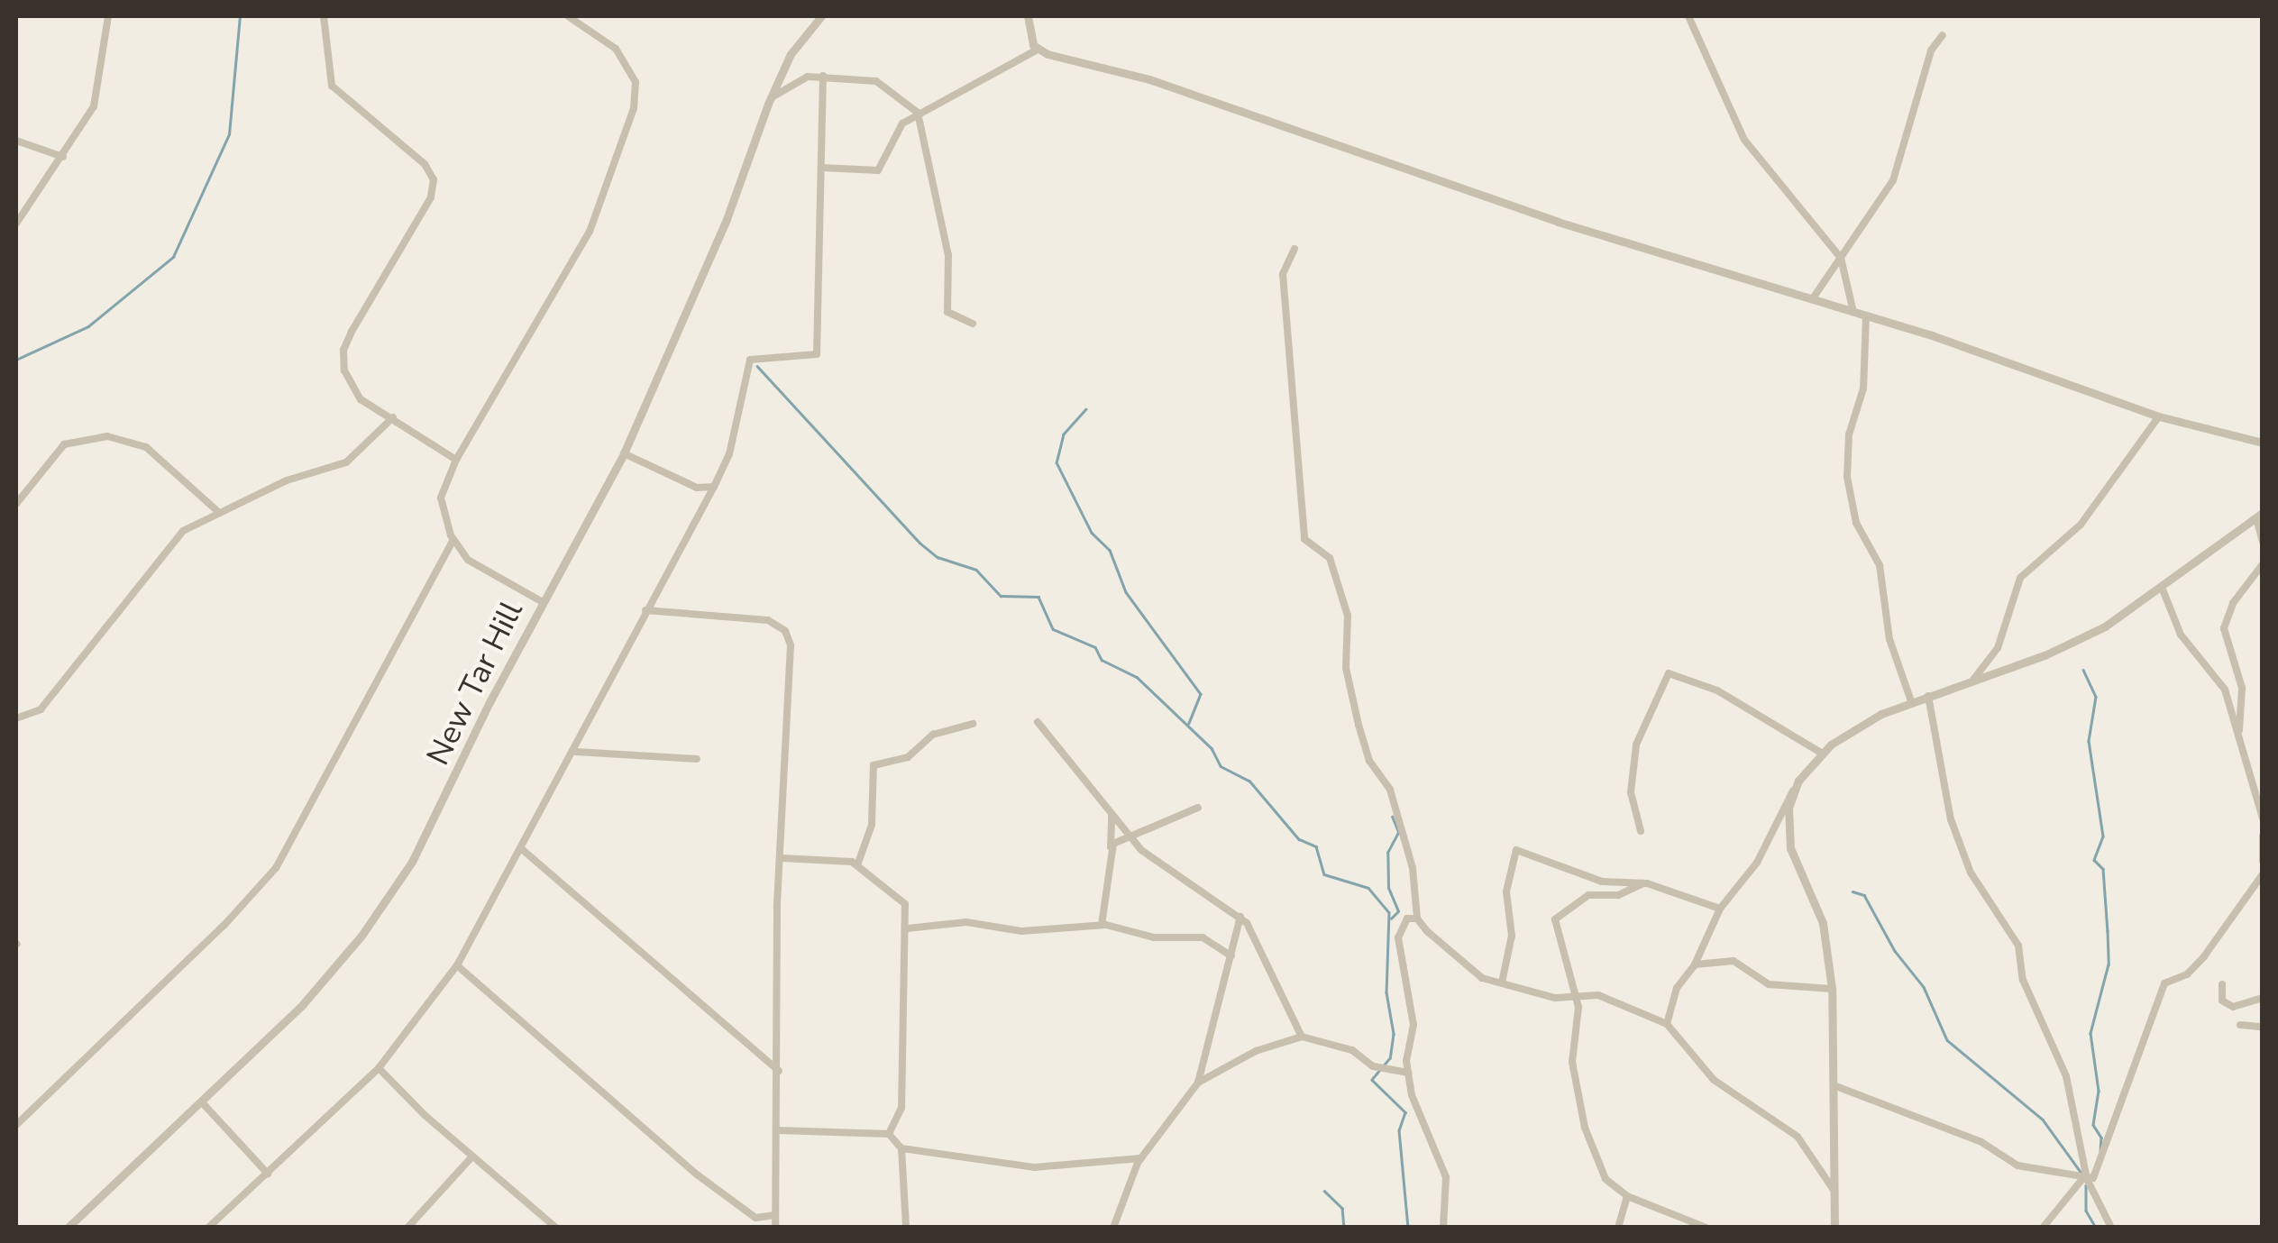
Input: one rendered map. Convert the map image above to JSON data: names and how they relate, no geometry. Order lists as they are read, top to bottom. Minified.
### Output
{"streets":{"street":["New Tar Hill"]}}
